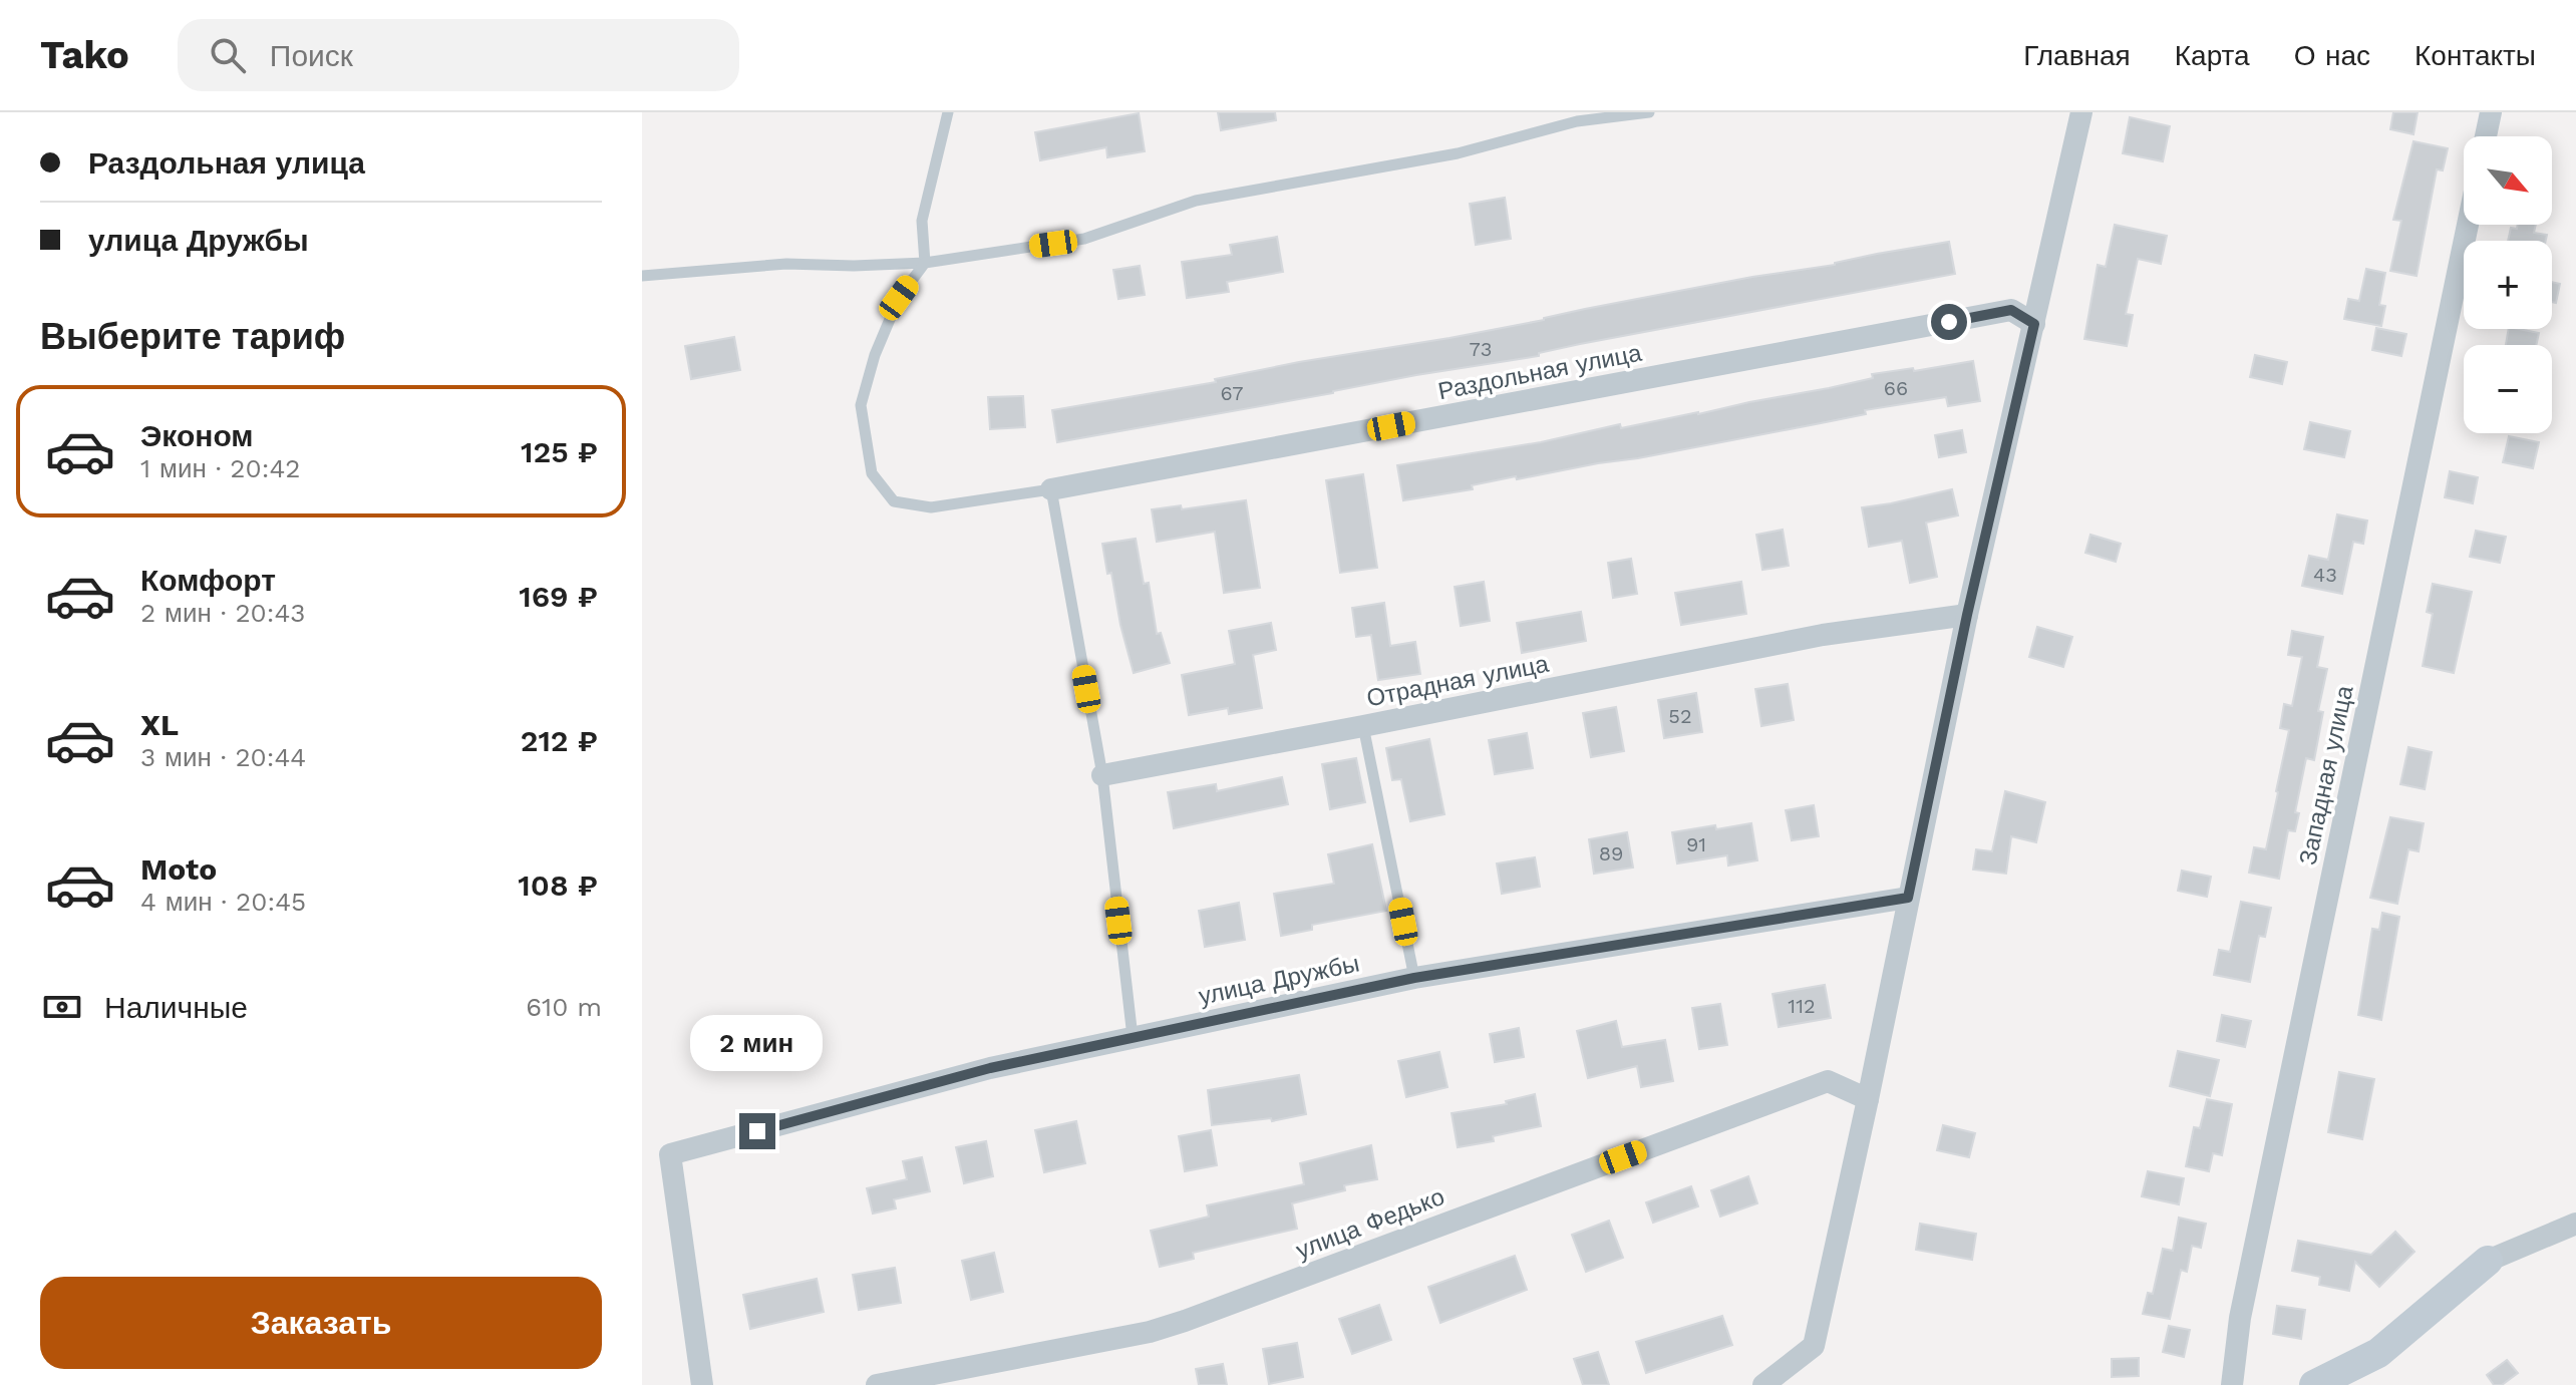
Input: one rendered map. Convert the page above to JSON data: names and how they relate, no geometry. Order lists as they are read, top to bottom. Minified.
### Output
{"streets":{"street":["Раздольная улица","Отрадная улица","Западная улица","улица Дружбы","улица Федько"]},"house_numbers":["73","66","67","43","52","91","89","112"],"north":"bottom right","page":{"header":"Tako","search":"Поиск","nav":["Главная","Карта","О нас","Контакты"],"banner":["Раздольная улица","улица Дружбы"],"map_buttons":["+","−"],"heading":"Выберите тариф","list":[{"name":"Эконом","note":"1 мин · 20:42","value":"125 ₽"},{"name":"Комфорт","note":"2 мин · 20:43","value":"169 ₽"},{"name":"XL","note":"3 мин · 20:44","value":"212 ₽"},{"name":"Moto","note":"4 мин · 20:45","value":"108 ₽"}],"pay":["Наличные","610 m"],"bubble":"2 мин","buttons":"Заказать"}}
